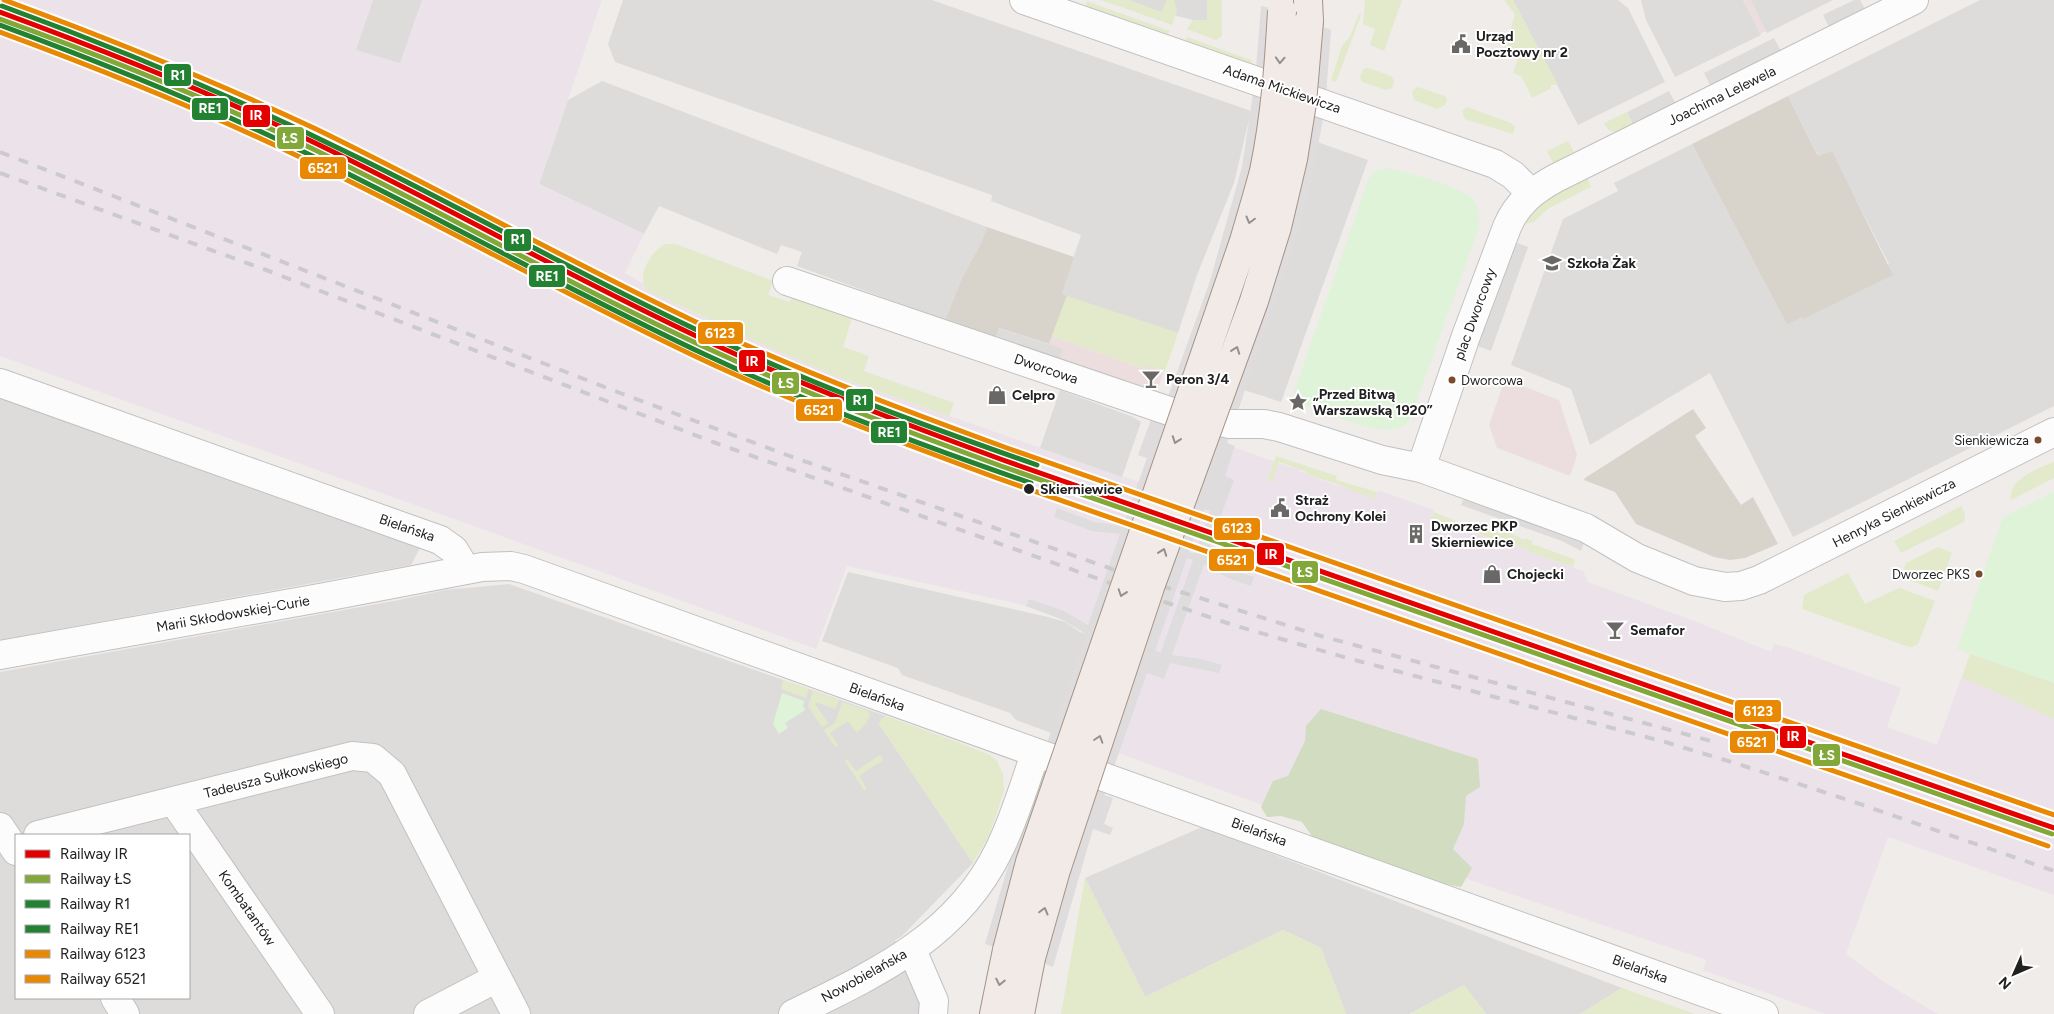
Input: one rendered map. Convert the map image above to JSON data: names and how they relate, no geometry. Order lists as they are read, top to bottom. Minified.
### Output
{"streets":{"street":["Adama Mickiewicza","Joachima Lelewela","plac Dworcowy","Dworcowa","Henryka Sienkiewicza","Bielańska","Marii Skłodowskiej-Curie","Tadeusza Sułkowskiego","Kombatantów","Nowobielańska"]},"crossings":[["Adama Mickiewicza","Joachima Lelewela"],["Adama Mickiewicza","plac Dworcowy"],["Joachima Lelewela","plac Dworcowy"],["plac Dworcowy","Dworcowa"],["Dworcowa","Henryka Sienkiewicza"],["Bielańska","Marii Skłodowskiej-Curie"],["Bielańska","Nowobielańska"],["Tadeusza Sułkowskiego","Kombatantów"]],"places":{"public building":["Urząd Pocztowy nr 2","Straż Ochrony Kolei"],"school or university":["Szkoła Żak"],"bar":["Peron 3/4","Semafor"],"other":["Dworcowa","Sienkiewicza","Skierniewice","Dworzec PKS"],"shop":["Celpro","Chojecki"],"place":["„Przed Bitwą Warszawską 1920”"],"building":["Dworzec PKP Skierniewice"]},"lines":["rail line 6123","rail line R1","rail line IR","rail line ŁS","rail line RE1","rail line 6521"],"legend":["Railway IR","Railway ŁS","Railway R1","Railway RE1","Railway 6123","Railway 6521"],"north":"bottom left"}
